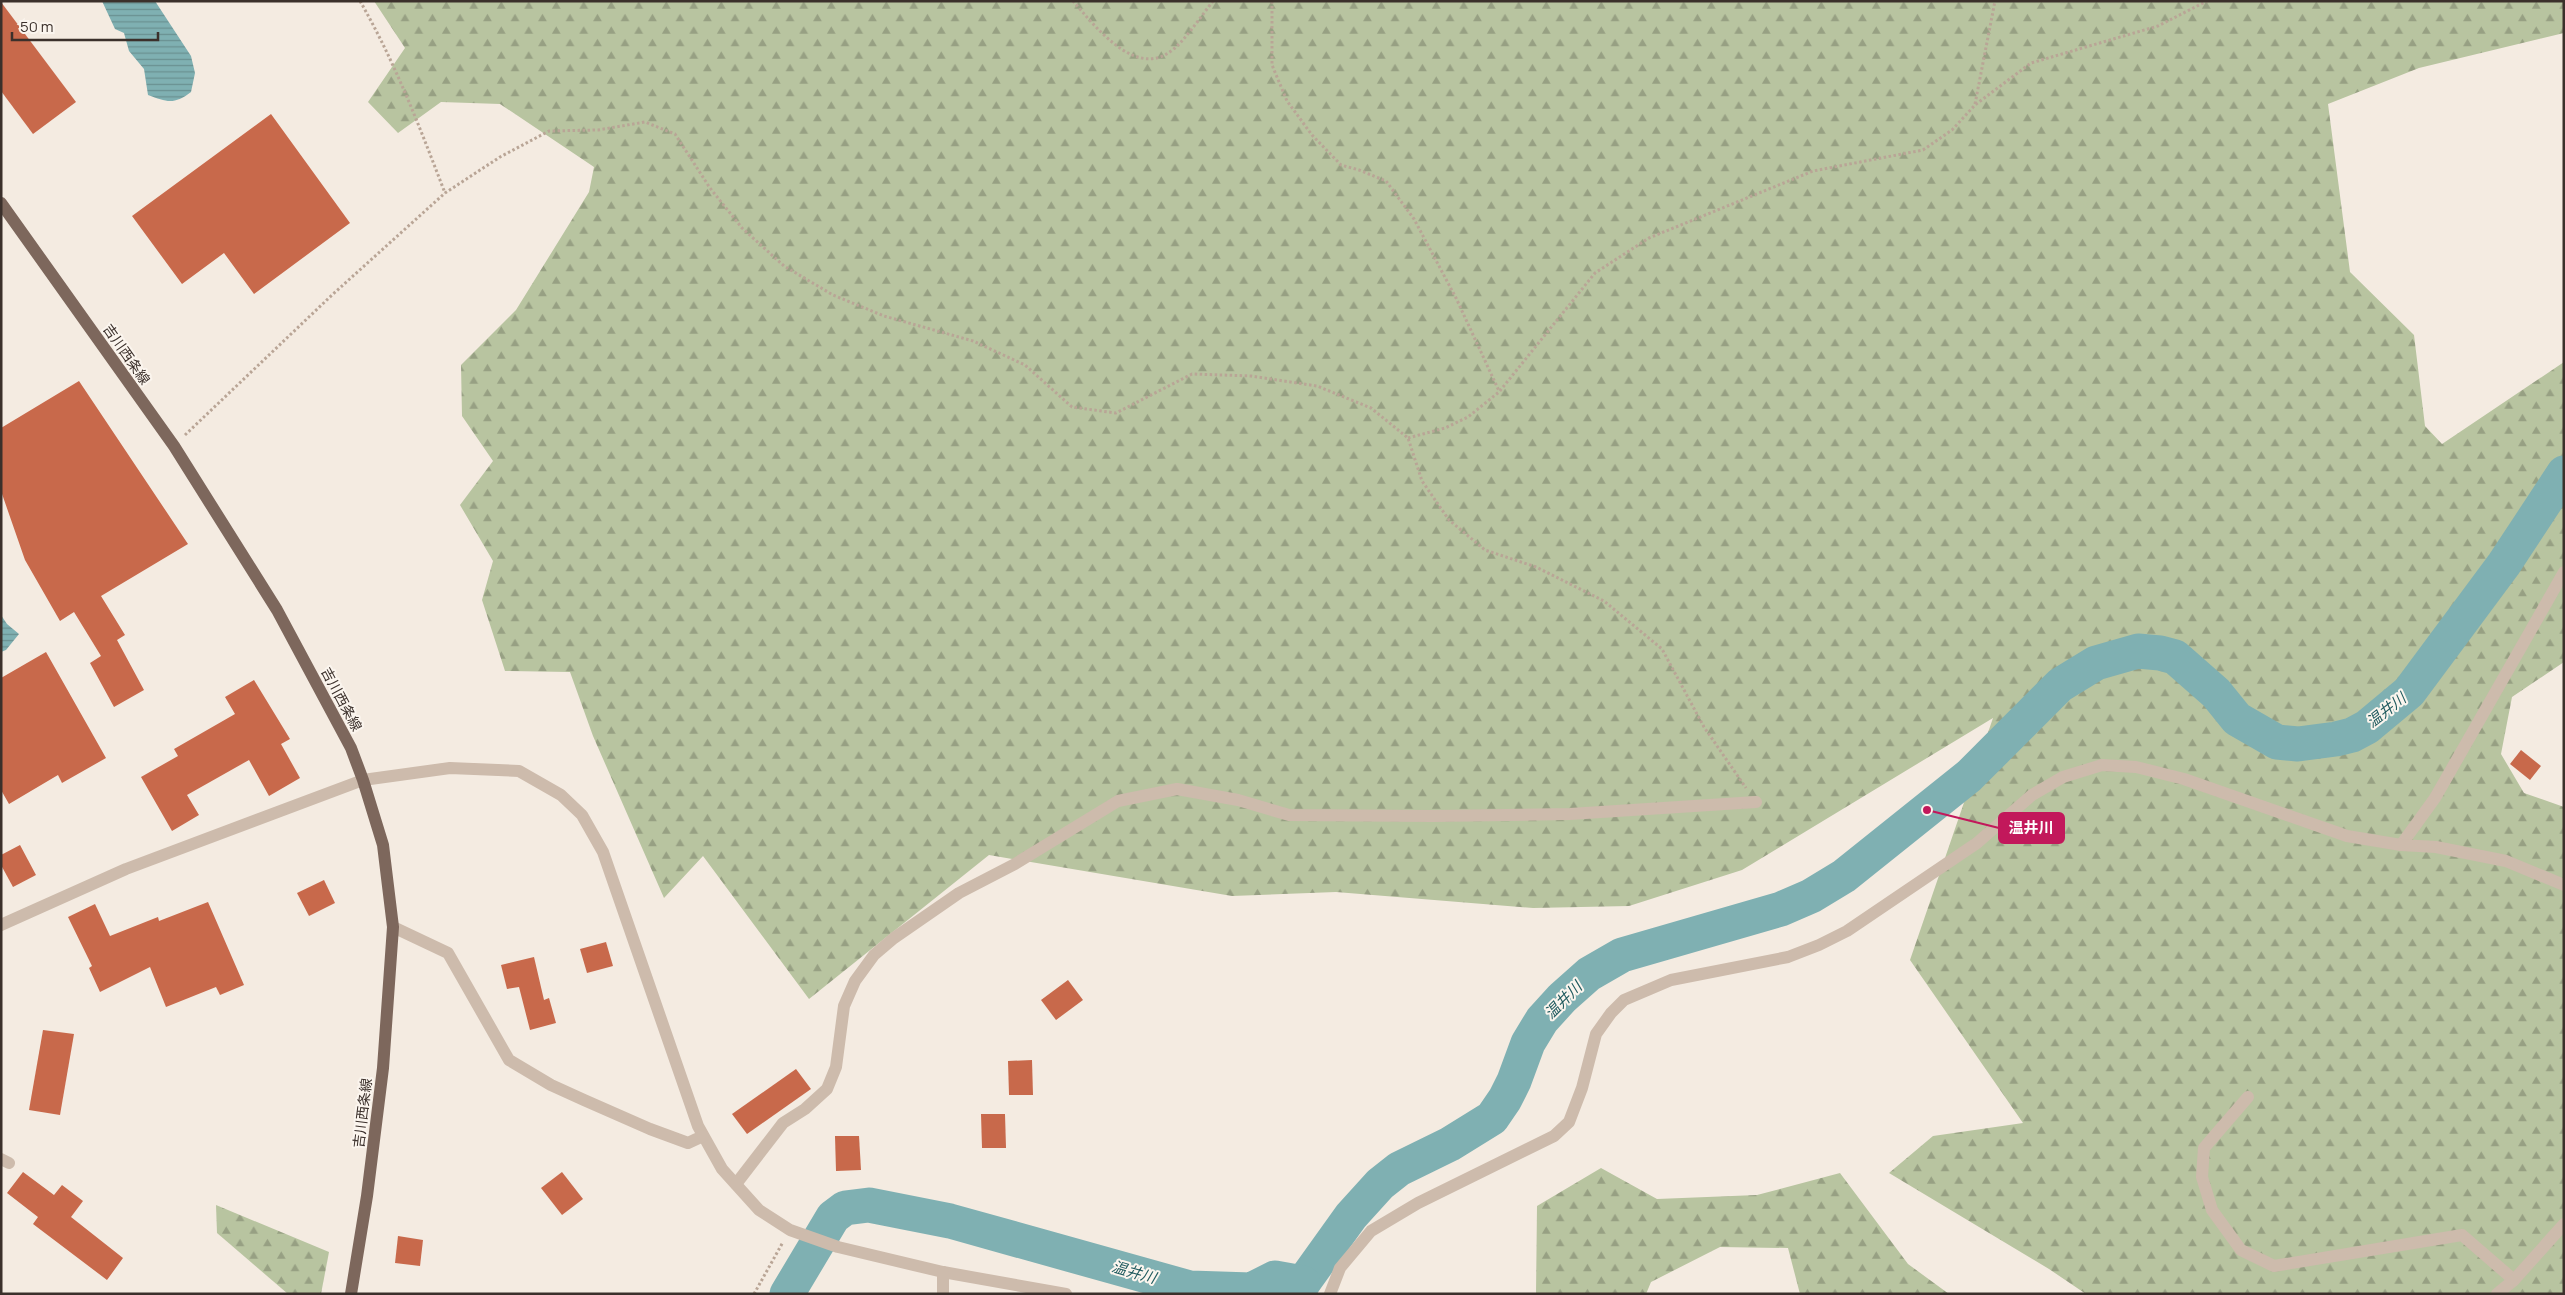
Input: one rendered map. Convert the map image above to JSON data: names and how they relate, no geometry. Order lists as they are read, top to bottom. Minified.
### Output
{"streets":{"main road":["吉川西条線"]},"water":["温井川"],"places":["温井川"],"scale_bar":"50 m"}
